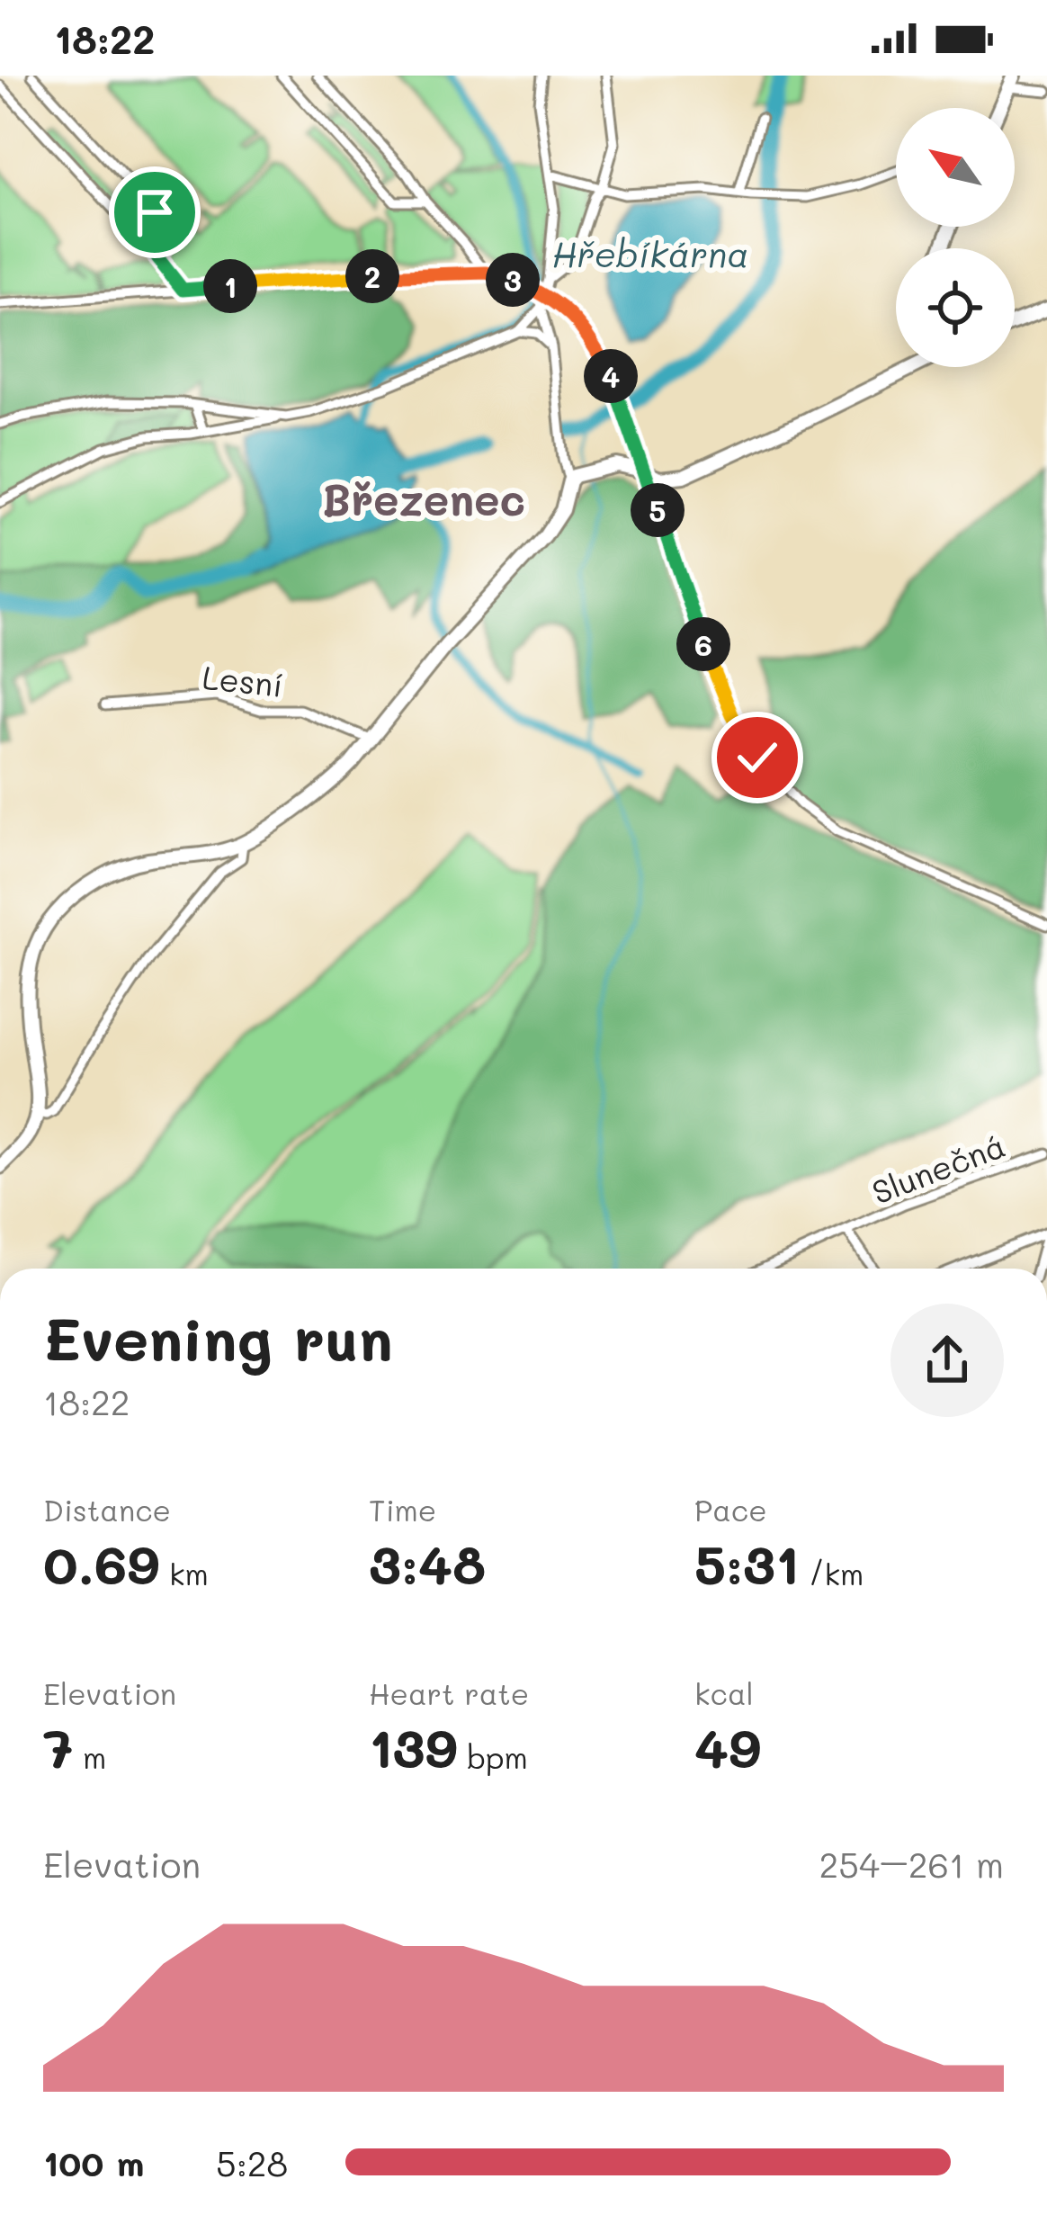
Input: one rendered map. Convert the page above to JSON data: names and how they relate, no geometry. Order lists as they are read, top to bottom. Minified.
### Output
{"streets":{"street":["Lesní","Slunečná"]},"districts":["Březenec"],"water":["Hřebíkárna"],"north":"top left","page":{"status":"18:22","pins":["2","3","1","4","5","6"],"heading":["Evening run","18:22"],"stats":[["Distance","0.69 km"],["Time","3:48"],["Pace","5:31 /km"],["Elevation","7 m"],["Heart rate","139 bpm"],["kcal","49"]],"chart":["Elevation","254–261 m"],"list":[{"name":"100 m","note":"5:28"}]}}
